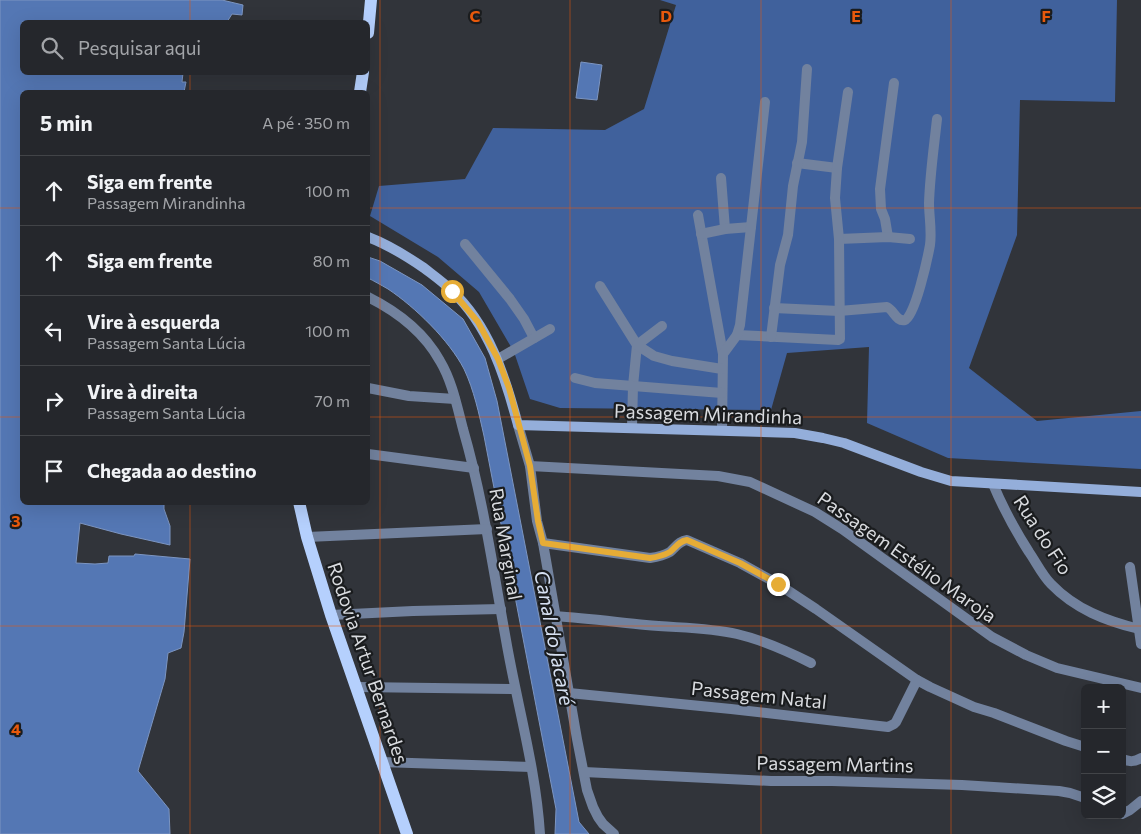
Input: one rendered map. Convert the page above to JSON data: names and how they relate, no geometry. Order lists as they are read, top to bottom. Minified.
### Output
{"streets":{"main road":["Rodovia Artur Bernardes"],"street":["Passagem Mirandinha","Rua do Fio","Rua Marginal","Passagem Estélio Maroja","Passagem Natal","Passagem Martins"]},"crossings":[["Passagem Mirandinha","Rua do Fio"]],"water":["Canal do Jacaré"],"page":{"search":"Pesquisar aqui","heading":["5 min","A pé · 350 m"],"list":[["Siga em frente","Passagem Mirandinha","100 m"],["Siga em frente","80 m"],["Vire à esquerda","Passagem Santa Lúcia","100 m"],["Vire à direita","Passagem Santa Lúcia","70 m"],"Chegada ao destino"],"map_buttons":["+","−"]},"grid":{"columns":["C","D","E","F"],"rows":["3","4"]}}
